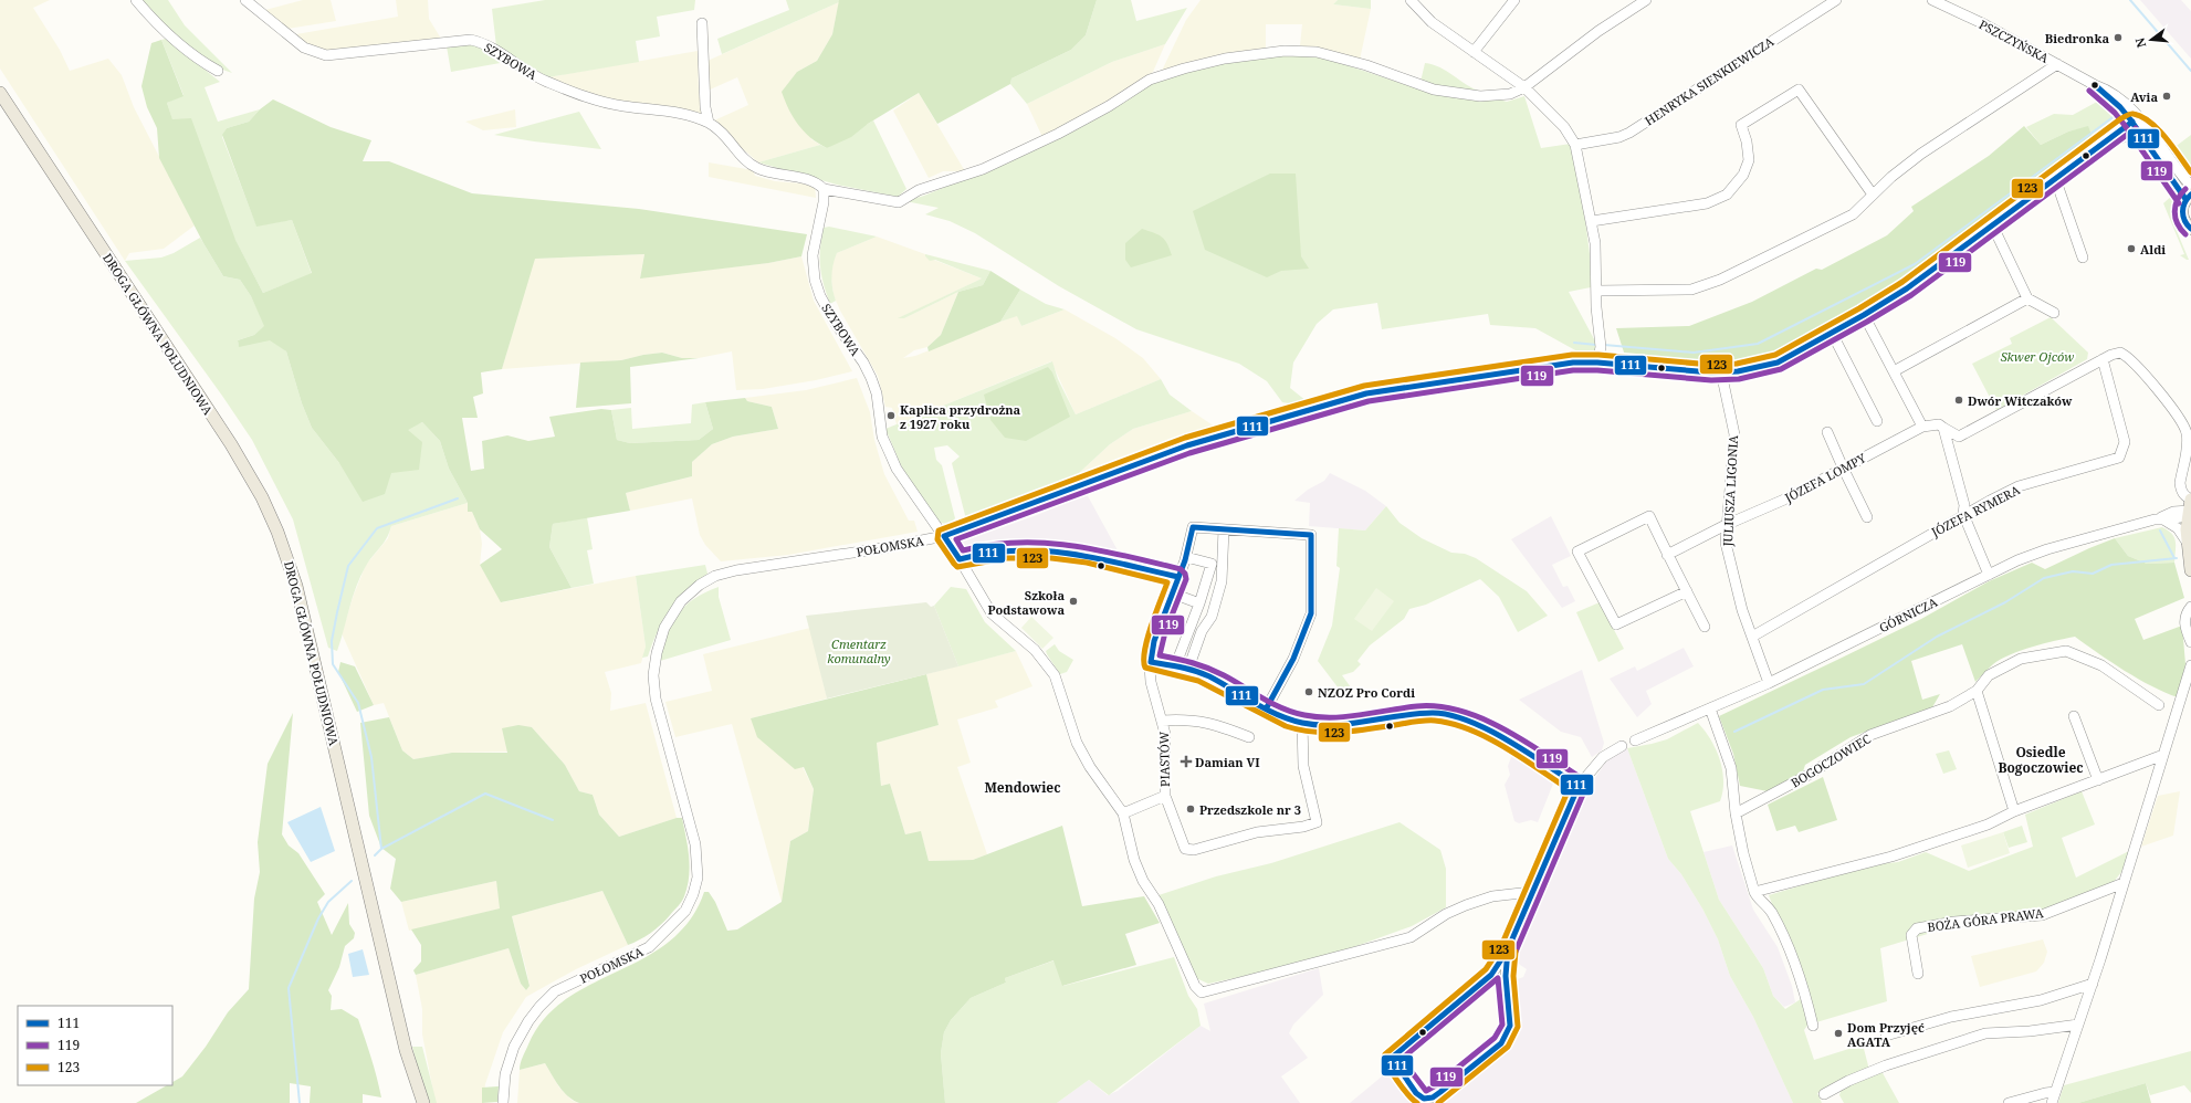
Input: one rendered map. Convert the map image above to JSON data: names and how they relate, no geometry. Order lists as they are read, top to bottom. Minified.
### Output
{"streets":{"main road":["DROGA GŁÓWNA POŁUDNIOWA"],"street":["PSZCZYŃSKA","SZYBOWA","HENRYKA SIENKIEWICZA","JÓZEFA LOMPY","JULIUSZA LIGONIA","JÓZEFA RYMERA","POŁOMSKA","GÓRNICZA","PIASTÓW","BOGOCZOWIEC","BOŻA GÓRA PRAWA"]},"crossings":[["PSZCZYŃSKA","POŁOMSKA"],["SZYBOWA","POŁOMSKA"],["JÓZEFA LOMPY","JULIUSZA LIGONIA"],["JULIUSZA LIGONIA","JÓZEFA RYMERA"],["JULIUSZA LIGONIA","POŁOMSKA"],["JULIUSZA LIGONIA","GÓRNICZA"]],"districts":["Osiedle Bogoczowiec","Mendowiec"],"parks":["Skwer Ojców","Cmentarz komunalny"],"places":{"other":["Biedronka","Avia","Aldi","Dwór Witczaków","Kaplica przydrożna z 1927 roku","Szkoła Podstawowa","NZOZ Pro Cordi","Przedszkole nr 3","Dom Przyjęć AGATA"],"health":["Damian VI"]},"lines":["transit line 111","transit line 119","transit line 123"],"legend":["111","119","123"],"north":"left"}
